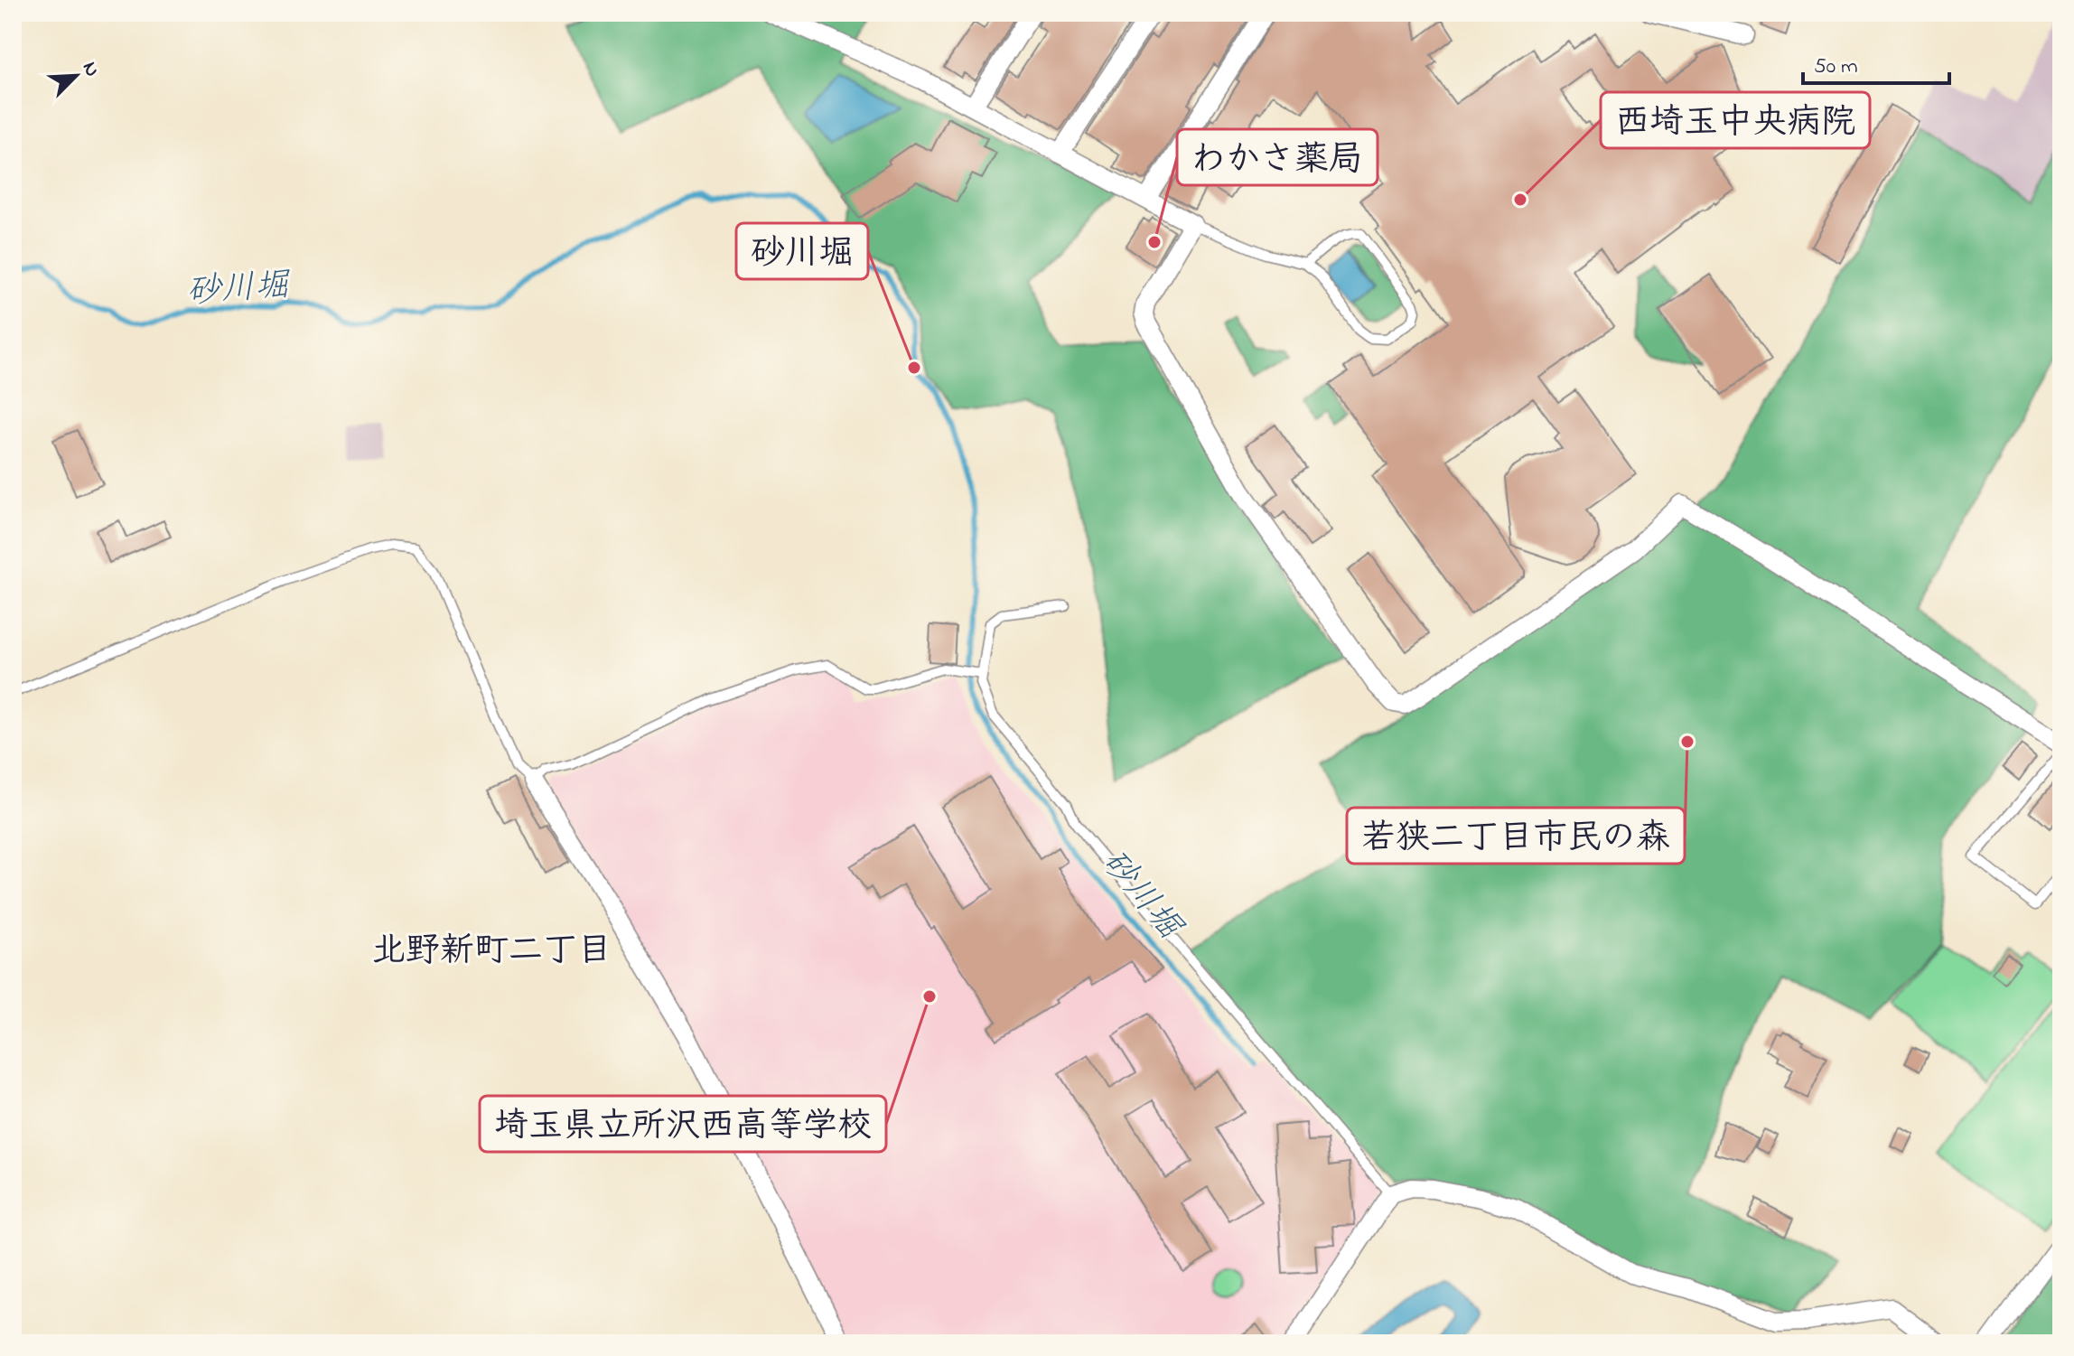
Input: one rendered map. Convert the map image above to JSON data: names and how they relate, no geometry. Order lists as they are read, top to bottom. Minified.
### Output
{"districts":["北野新町二丁目"],"water":["砂川堀"],"places":["西埼玉中央病院","わかさ薬局","砂川堀","若狭二丁目市民の森","埼玉県立所沢西高等学校"],"scale_bar":"50 m","north":"top right"}
